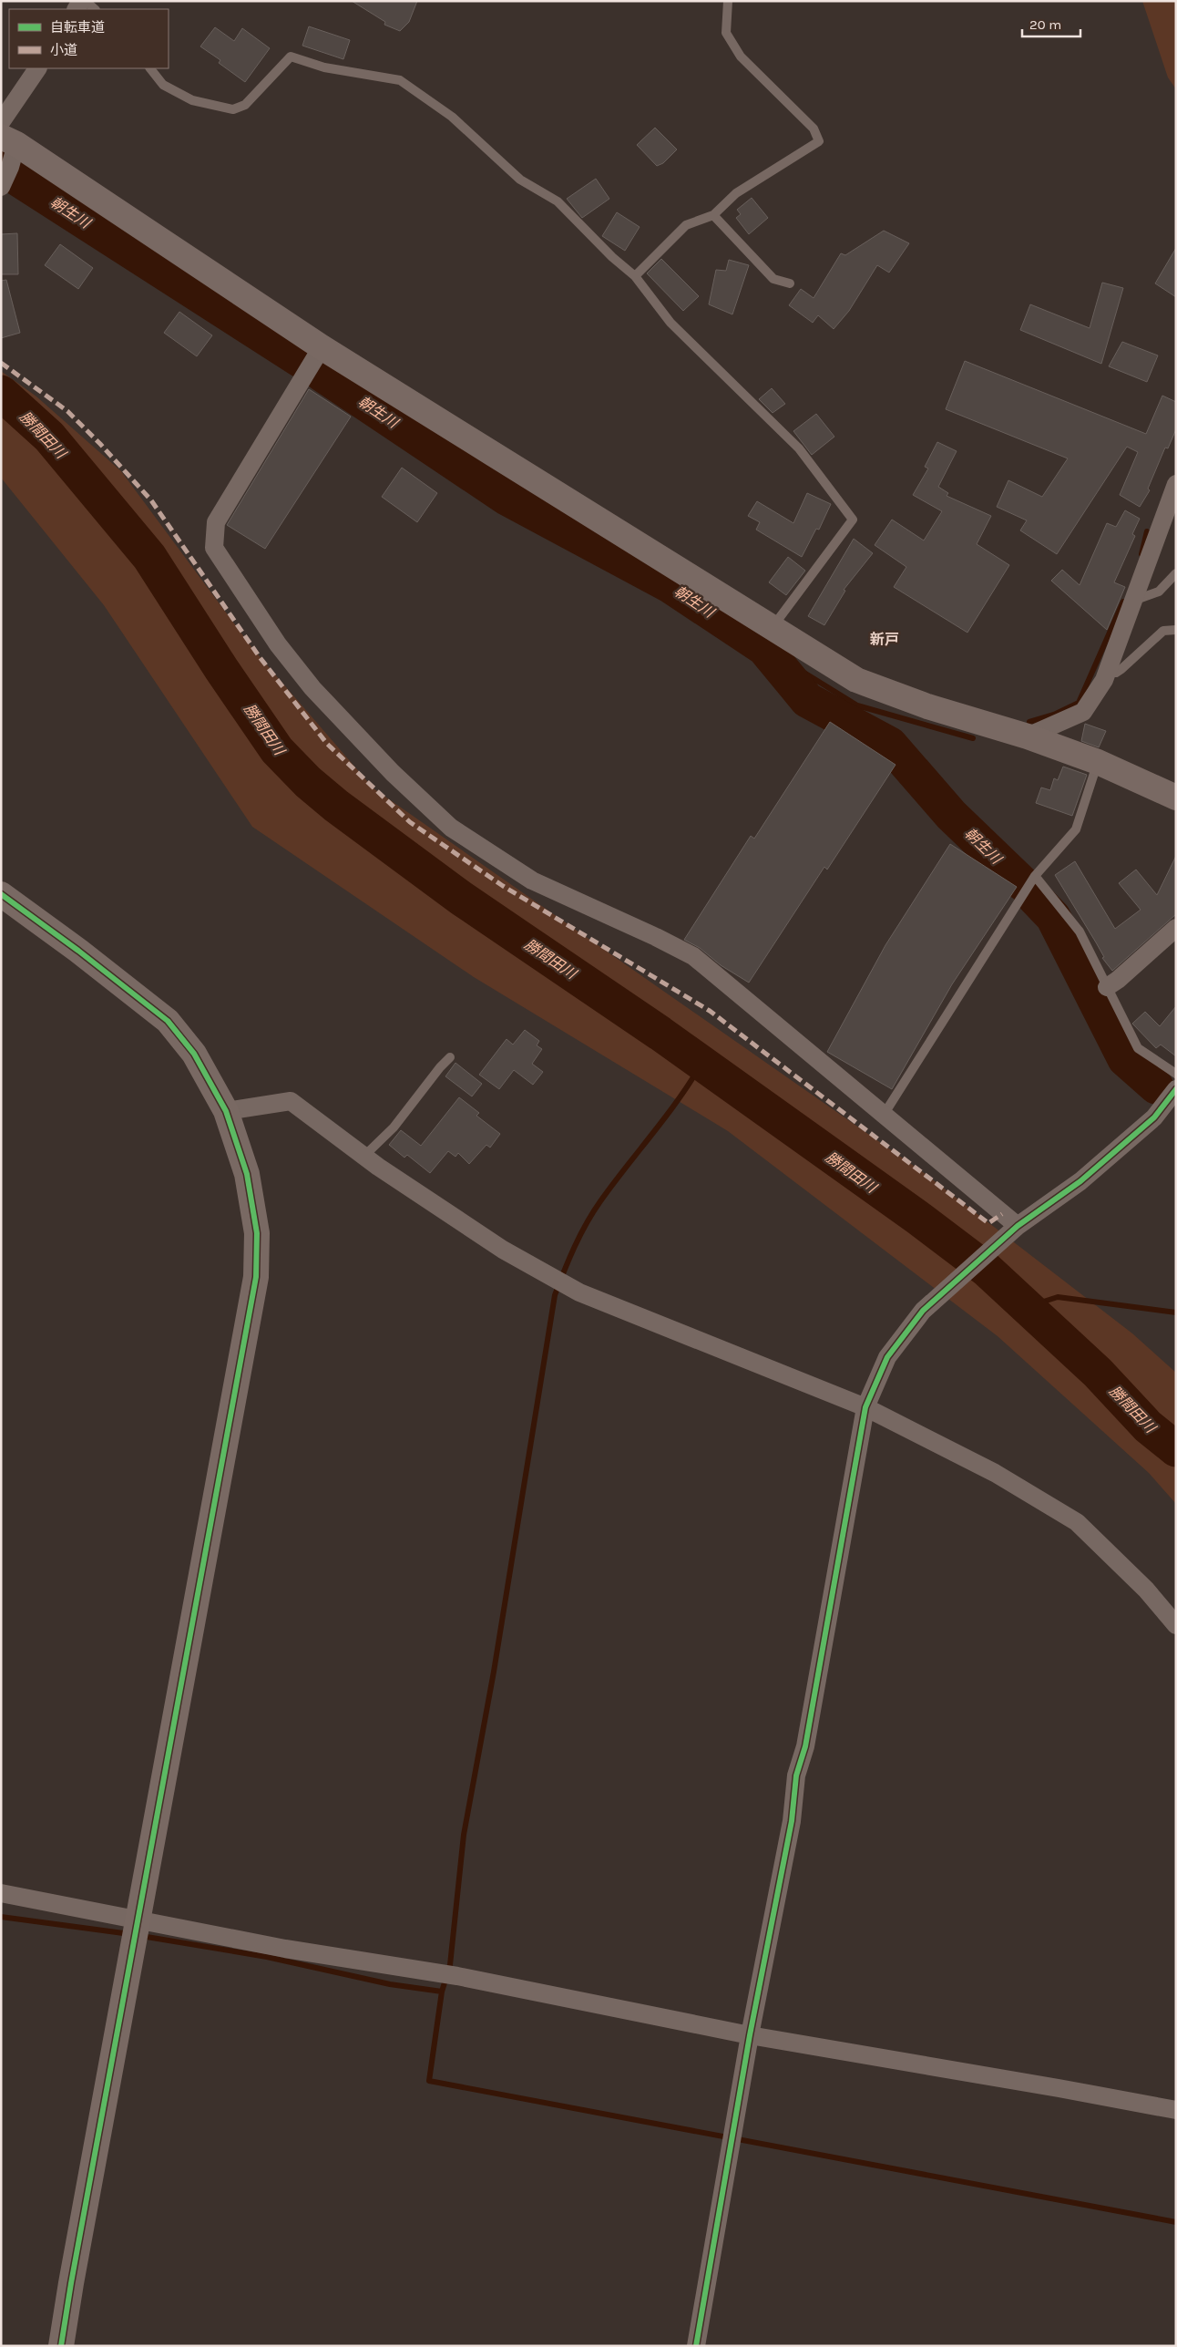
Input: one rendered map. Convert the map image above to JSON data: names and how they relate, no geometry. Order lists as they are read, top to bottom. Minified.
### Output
{"districts":["新戸"],"water":["朝生川","勝間田川"],"legend":["自転車道","小道"],"scale_bar":"20 m"}
